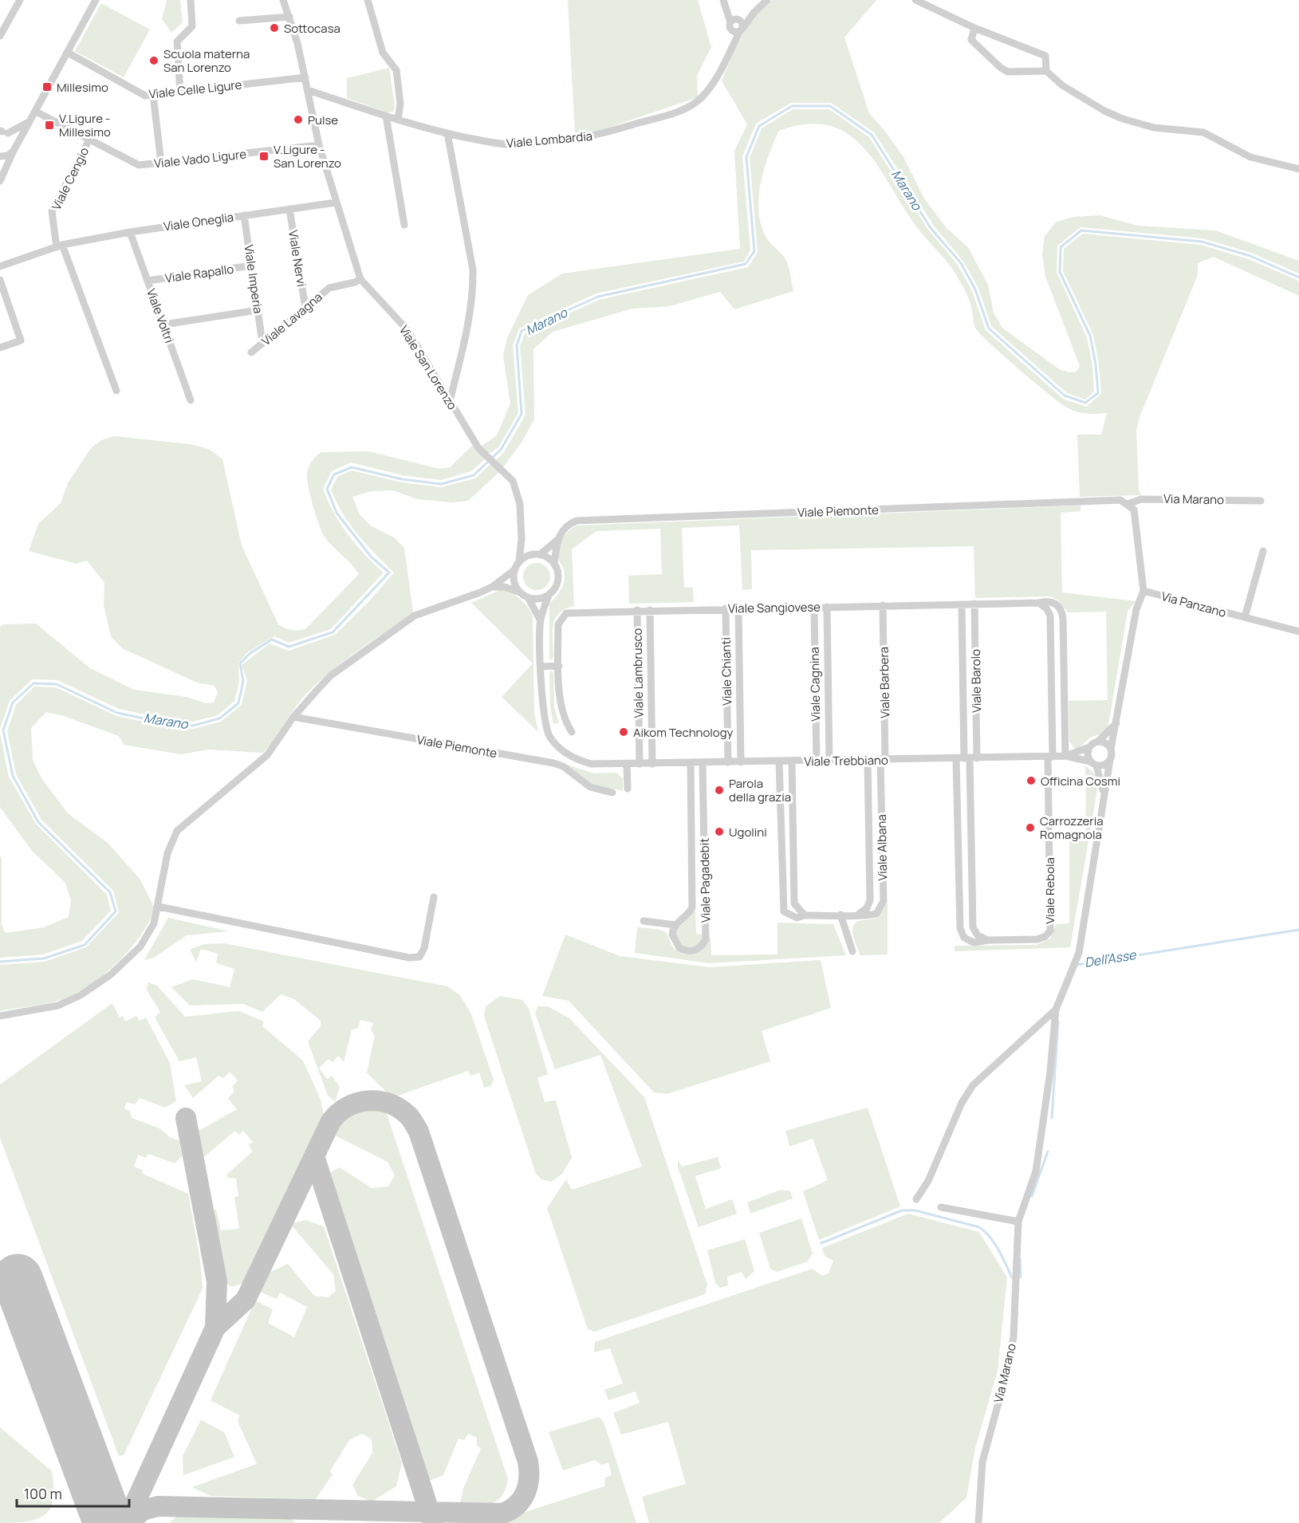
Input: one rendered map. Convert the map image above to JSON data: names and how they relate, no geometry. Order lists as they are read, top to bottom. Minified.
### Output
{"streets":{"street":["Viale Celle Ligure","Viale Lombardia","Viale Vado Ligure","Viale Cengio","Viale Oneglia","Viale Nervi","Viale Rapallo","Viale Imperia","Viale Voltri","Viale Lavagna","Viale San Lorenzo","Via Marano","Viale Piemonte","Via Panzano","Viale Sangiovese","Viale Chianti","Viale Lambrusco","Viale Barolo","Viale Barbera","Viale Cagnina","Viale Trebbiano","Viale Albana","Viale Pagadebit","Viale Rebola"]},"crossings":[["Viale Celle Ligure","Viale San Lorenzo"],["Viale Lombardia","Viale San Lorenzo"],["Viale Vado Ligure","Viale Cengio"],["Viale Vado Ligure","Viale San Lorenzo"],["Viale Cengio","Viale Oneglia"],["Viale Oneglia","Viale Nervi"],["Viale Oneglia","Viale Imperia"],["Viale Oneglia","Viale Voltri"],["Viale Oneglia","Viale San Lorenzo"],["Viale Nervi","Viale Lavagna"],["Viale Rapallo","Viale Imperia"],["Viale Rapallo","Viale Voltri"],["Viale Imperia","Viale Lavagna"],["Viale Lavagna","Viale San Lorenzo"],["Viale San Lorenzo","Viale Piemonte"],["Viale San Lorenzo","Viale Trebbiano"],["Via Marano","Viale Piemonte"],["Viale Piemonte","Viale Trebbiano"],["Viale Sangiovese","Viale Chianti"],["Viale Sangiovese","Viale Lambrusco"],["Viale Sangiovese","Viale Barolo"],["Viale Sangiovese","Viale Barbera"],["Viale Sangiovese","Viale Cagnina"],["Viale Sangiovese","Viale Trebbiano"],["Viale Chianti","Viale Trebbiano"],["Viale Lambrusco","Viale Trebbiano"],["Viale Barolo","Viale Trebbiano"],["Viale Barolo","Viale Rebola"],["Viale Barbera","Viale Trebbiano"],["Viale Barbera","Viale Albana"],["Viale Cagnina","Viale Trebbiano"],["Viale Trebbiano","Viale Albana"],["Viale Trebbiano","Viale Pagadebit"],["Viale Trebbiano","Viale Rebola"]],"water":["Marano","Dell'Asse"],"places":{"other":["Sottocasa","Scuola materna San Lorenzo","Pulse","Aikom Technology","Officina Cosmi","Parola della grazia","Carrozzeria Romagnola","Ugolini"],"transit":["Millesimo","V.Ligure - Millesimo","V.Ligure - San Lorenzo"]},"scale_bar":"100 m"}
